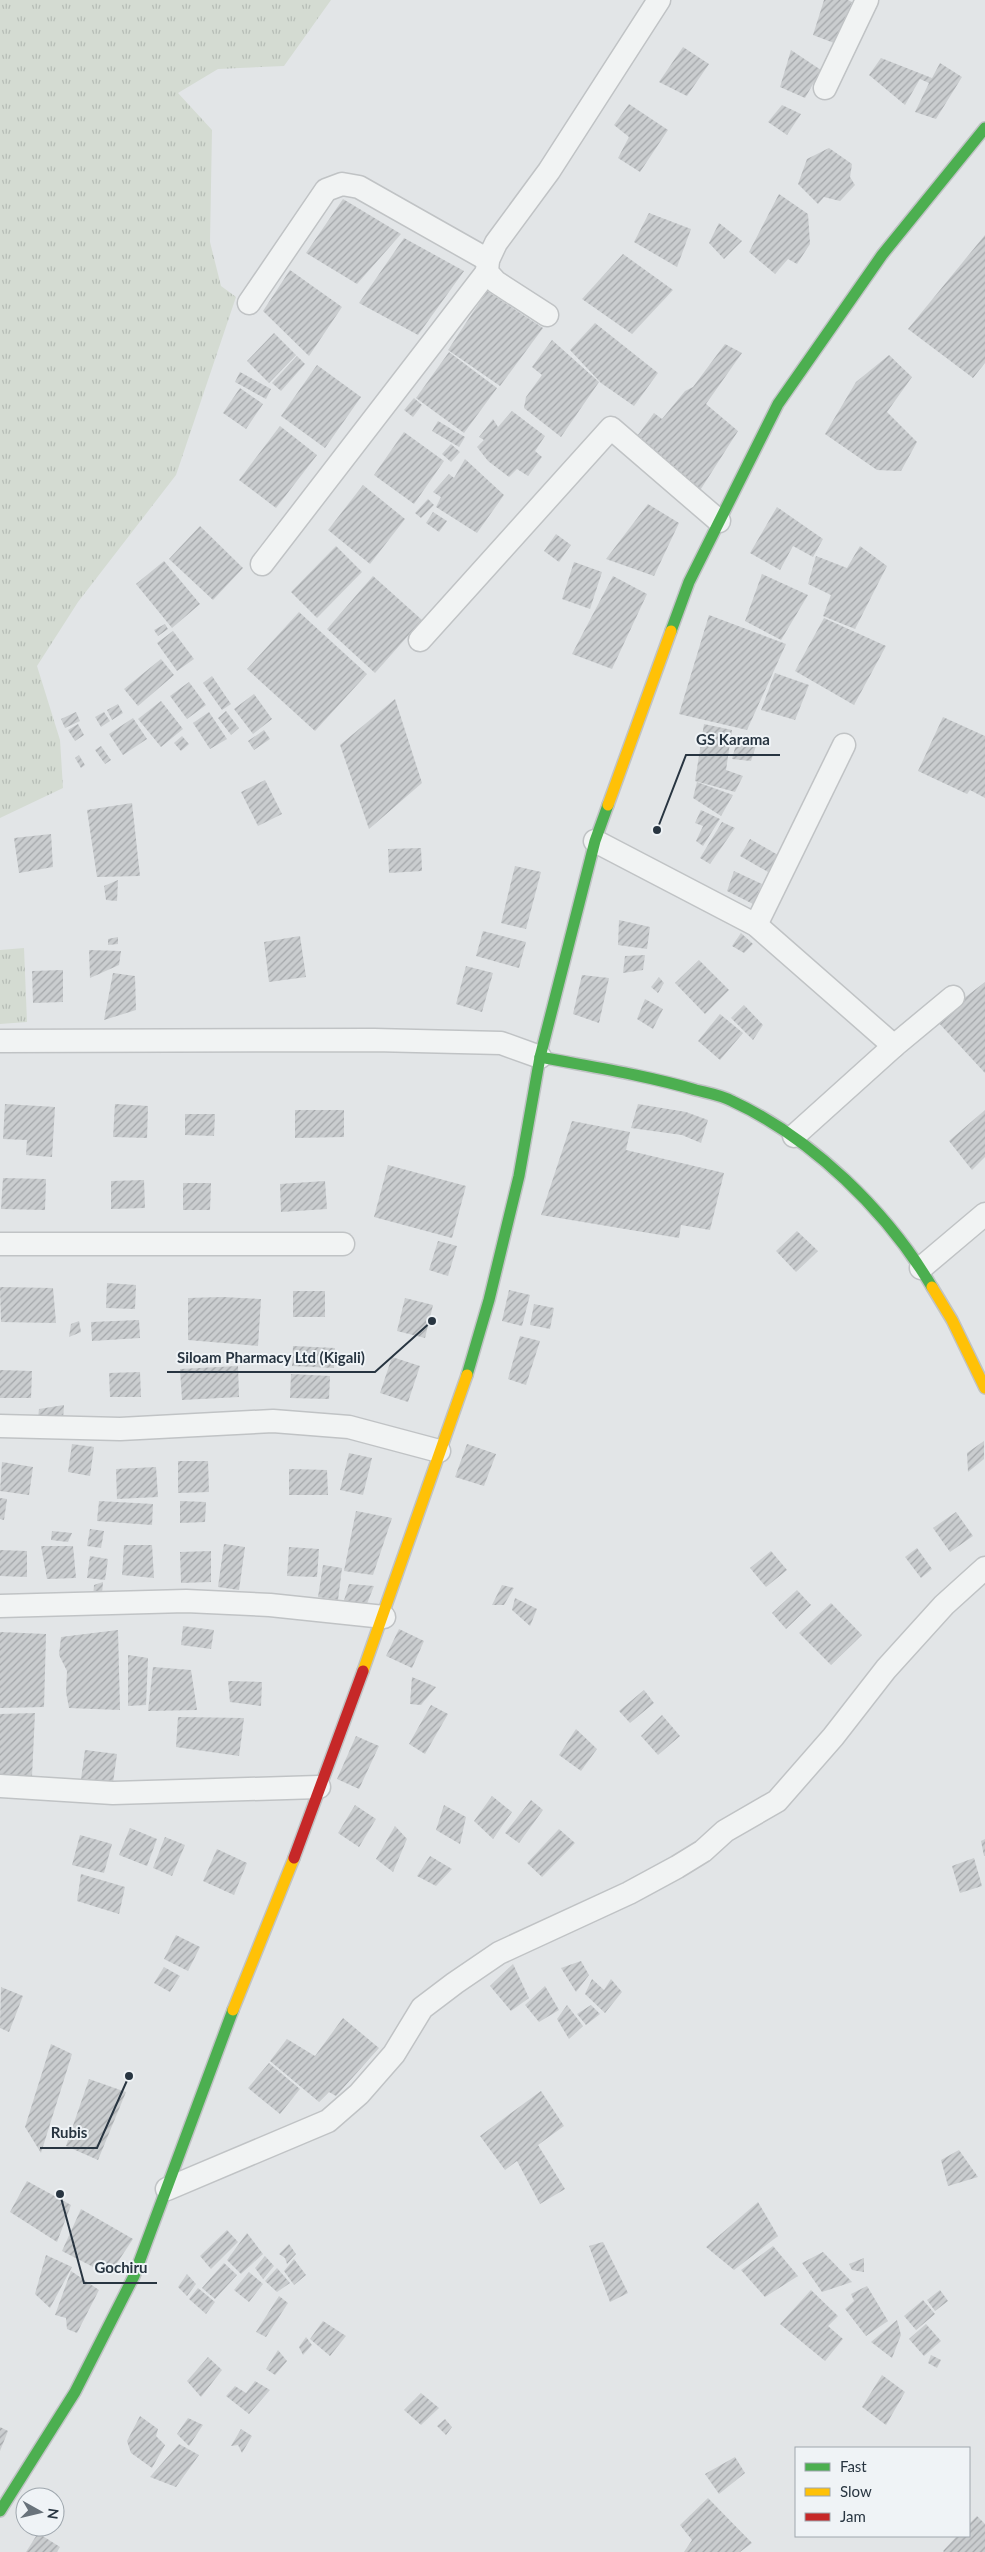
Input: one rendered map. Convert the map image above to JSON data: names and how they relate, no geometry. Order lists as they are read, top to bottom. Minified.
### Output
{"places":["GS Karama","Siloam Pharmacy Ltd (Kigali)","Rubis","Gochiru"],"legend":["Fast","Slow","Jam"],"north":"right"}
